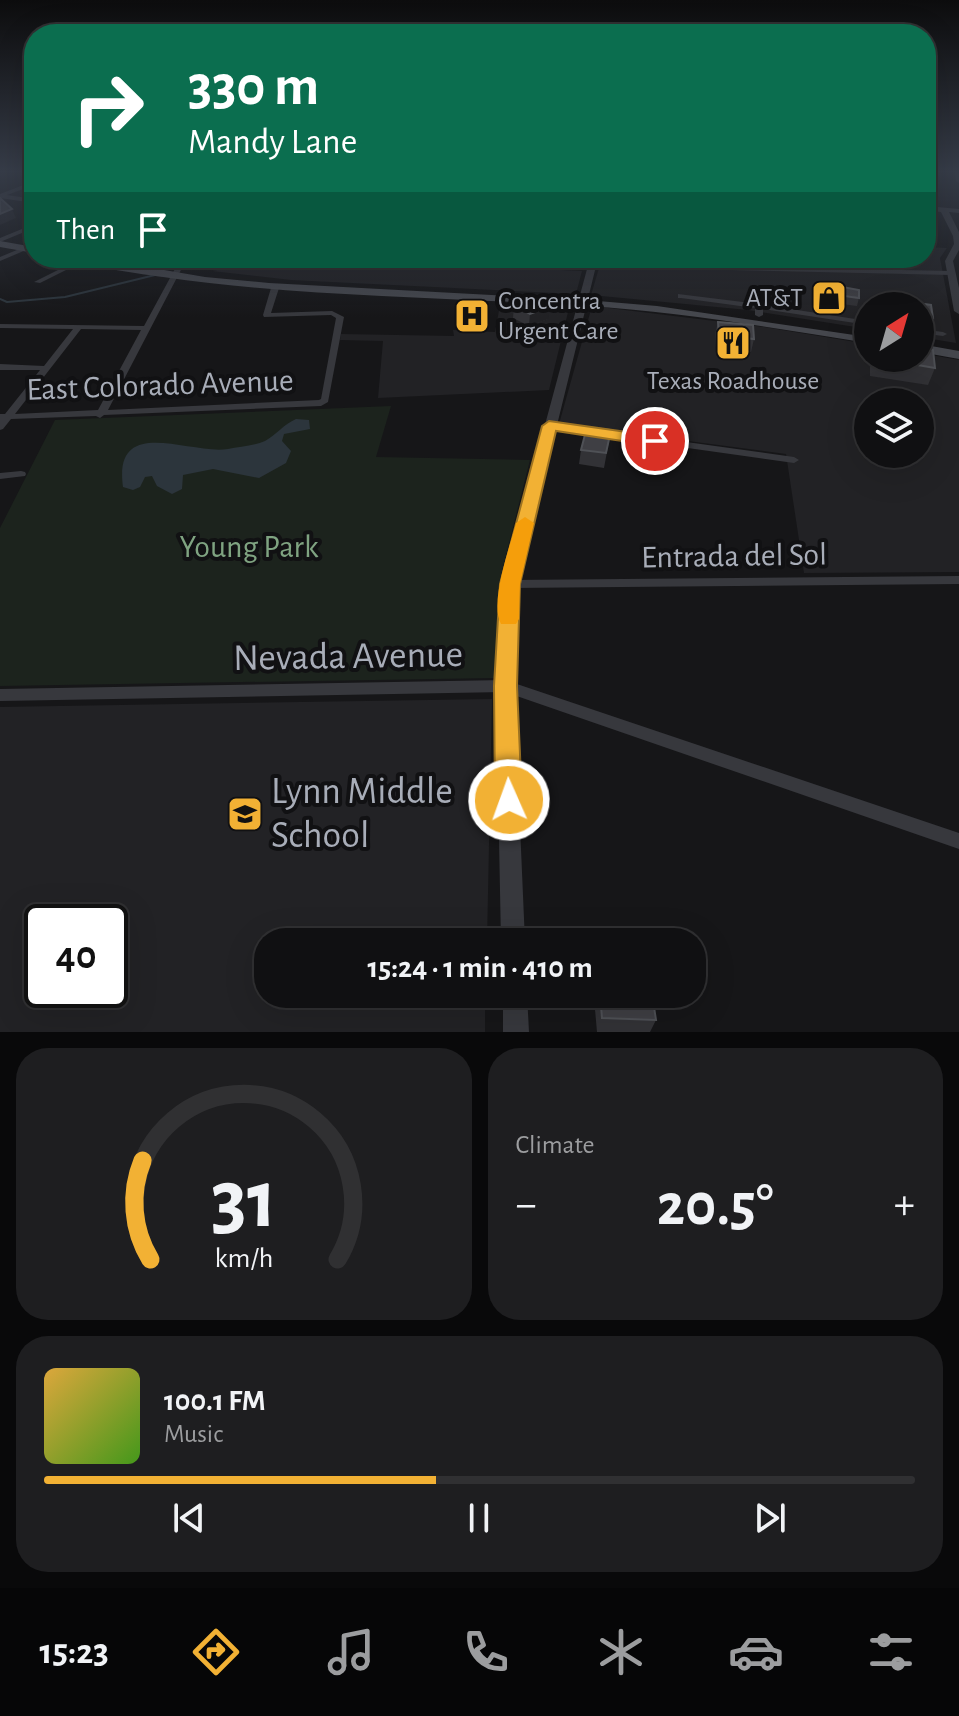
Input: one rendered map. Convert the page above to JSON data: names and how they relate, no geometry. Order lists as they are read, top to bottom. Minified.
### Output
{"streets":{"street":["East Colorado Avenue","Entrada del Sol","Nevada Avenue"]},"parks":["Young Park"],"places":{"shop":["AT&T"],"hospital":["Concentra Urgent Care"],"restaurant":["Texas Roadhouse"],"school or university":["Lynn Middle School"]},"north":"top right","page":{"turn":["330 m","Mandy Lane"],"then":"Then","limit":"40","trip":"15:24 · 1 min · 410 m","tile":"Climate","heat":["−","20.5°","+"],"song":["100.1 FM","Music"],"tabs":"15:23","gauge":["31","km/h"]}}
